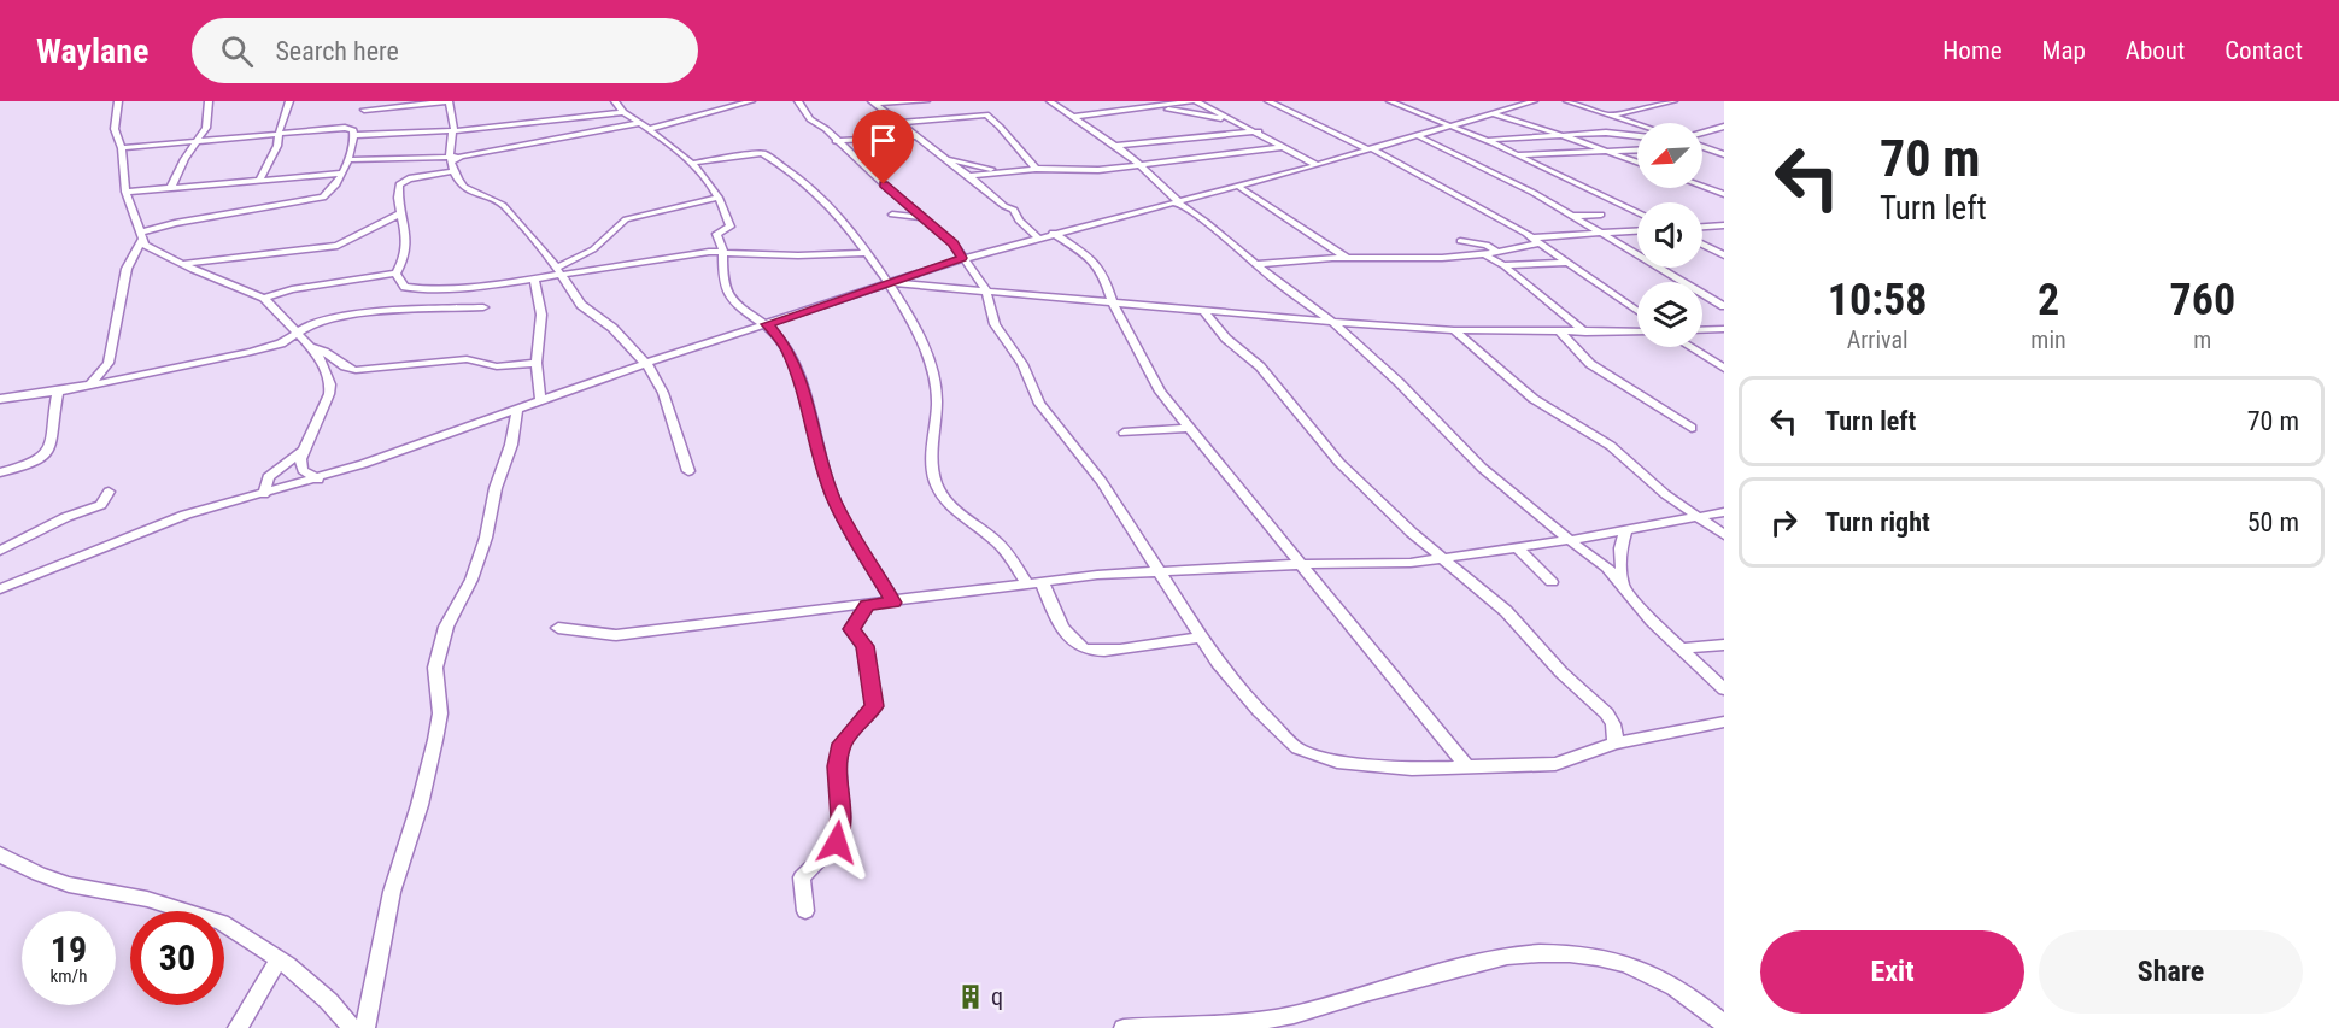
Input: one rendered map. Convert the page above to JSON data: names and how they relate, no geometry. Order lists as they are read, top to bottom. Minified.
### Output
{"places":{"building":["q"]},"north":"bottom left","page":{"header":"Waylane","search":"Search here","nav":["Home","Map","About","Contact"],"turn":["70 m","Turn left"],"eta":["10:58","Arrival","2","min","760","m"],"list":[{"name":"Turn left","value":"70 m"},{"name":"Turn right","value":"50 m"}],"speed":"19 km/h","limit":"30","buttons":["Exit","Share"]}}
